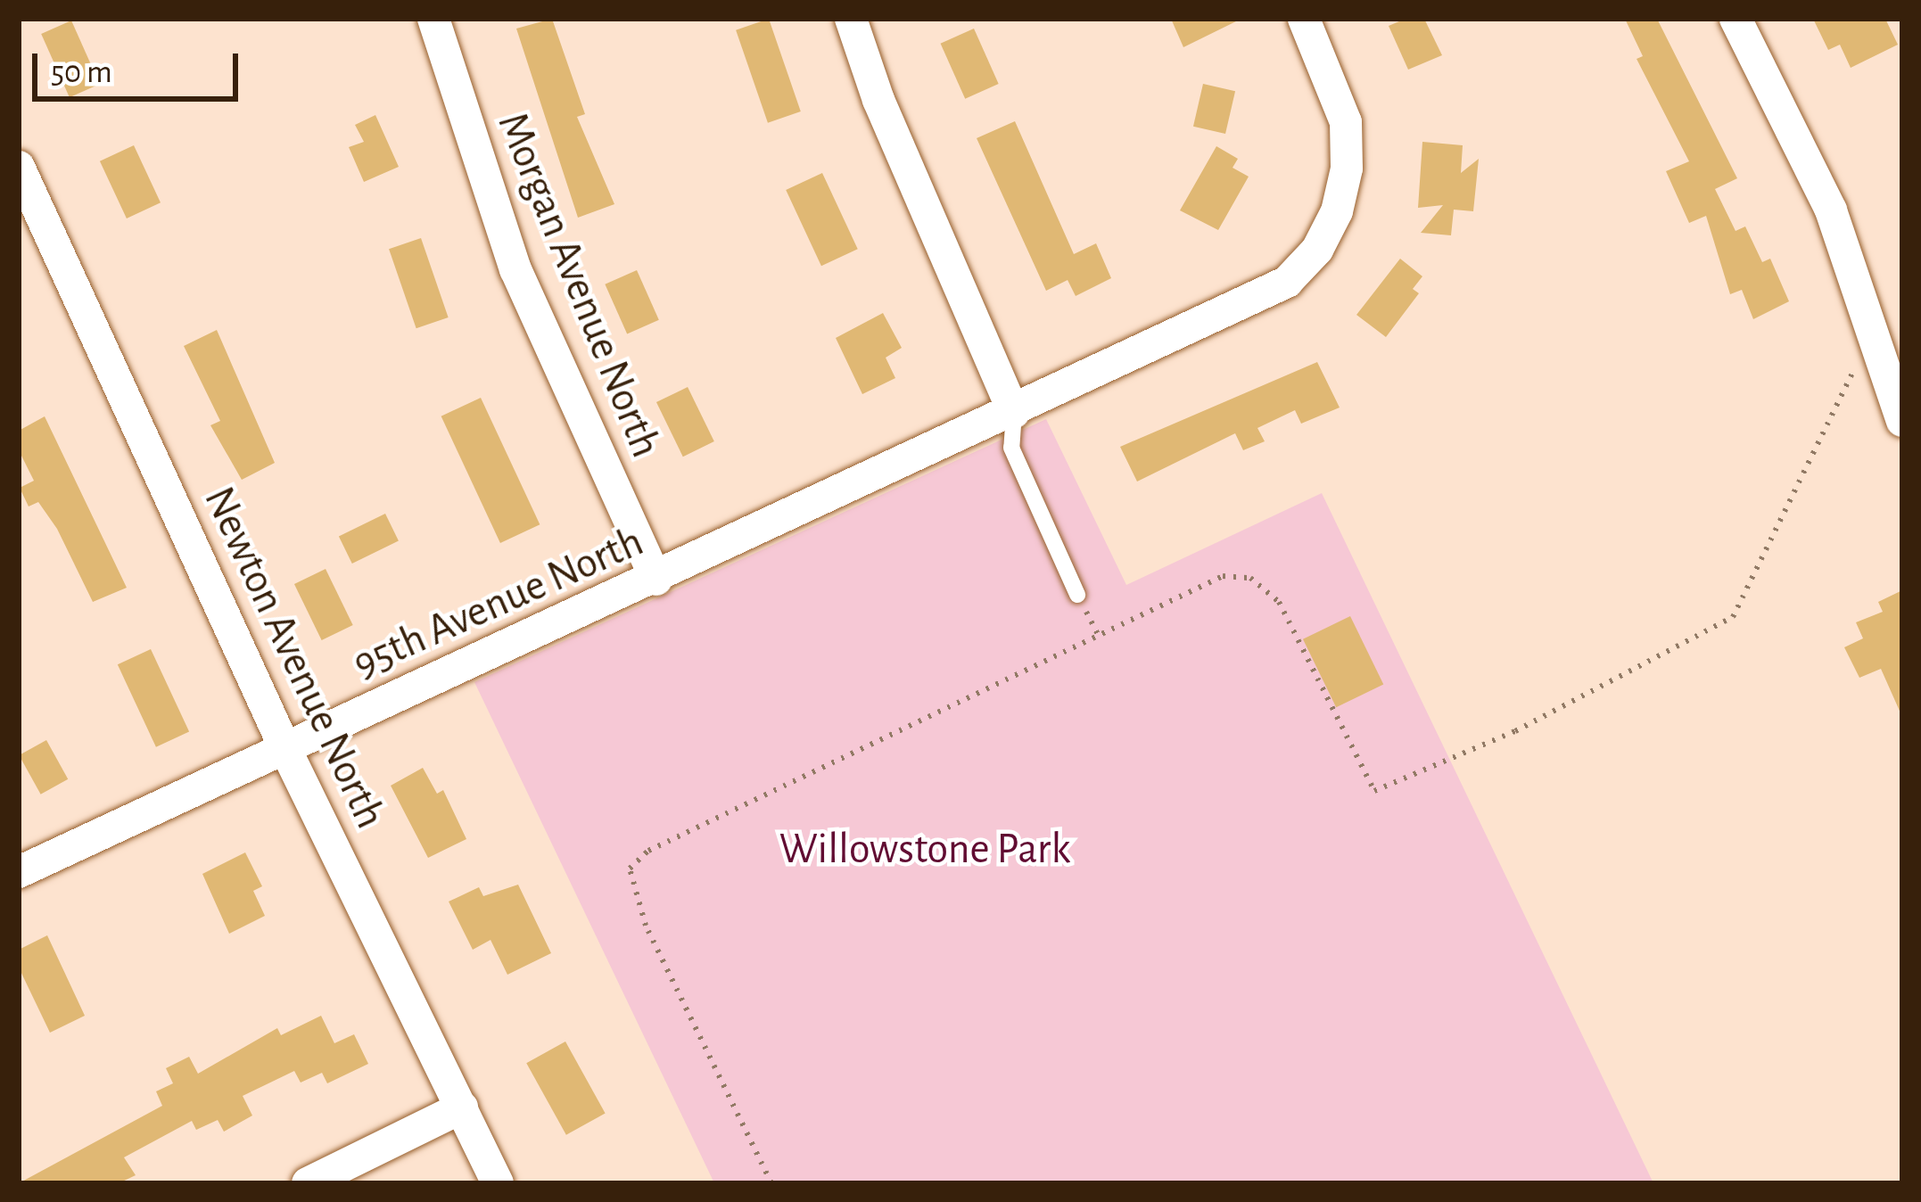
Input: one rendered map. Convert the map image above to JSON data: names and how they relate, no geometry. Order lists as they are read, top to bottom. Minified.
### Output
{"streets":{"street":["Morgan Avenue North","95th Avenue North","Newton Avenue North"]},"crossings":[["Morgan Avenue North","95th Avenue North"],["95th Avenue North","Newton Avenue North"]],"parks":["Willowstone Park"],"scale_bar":"50 m"}
